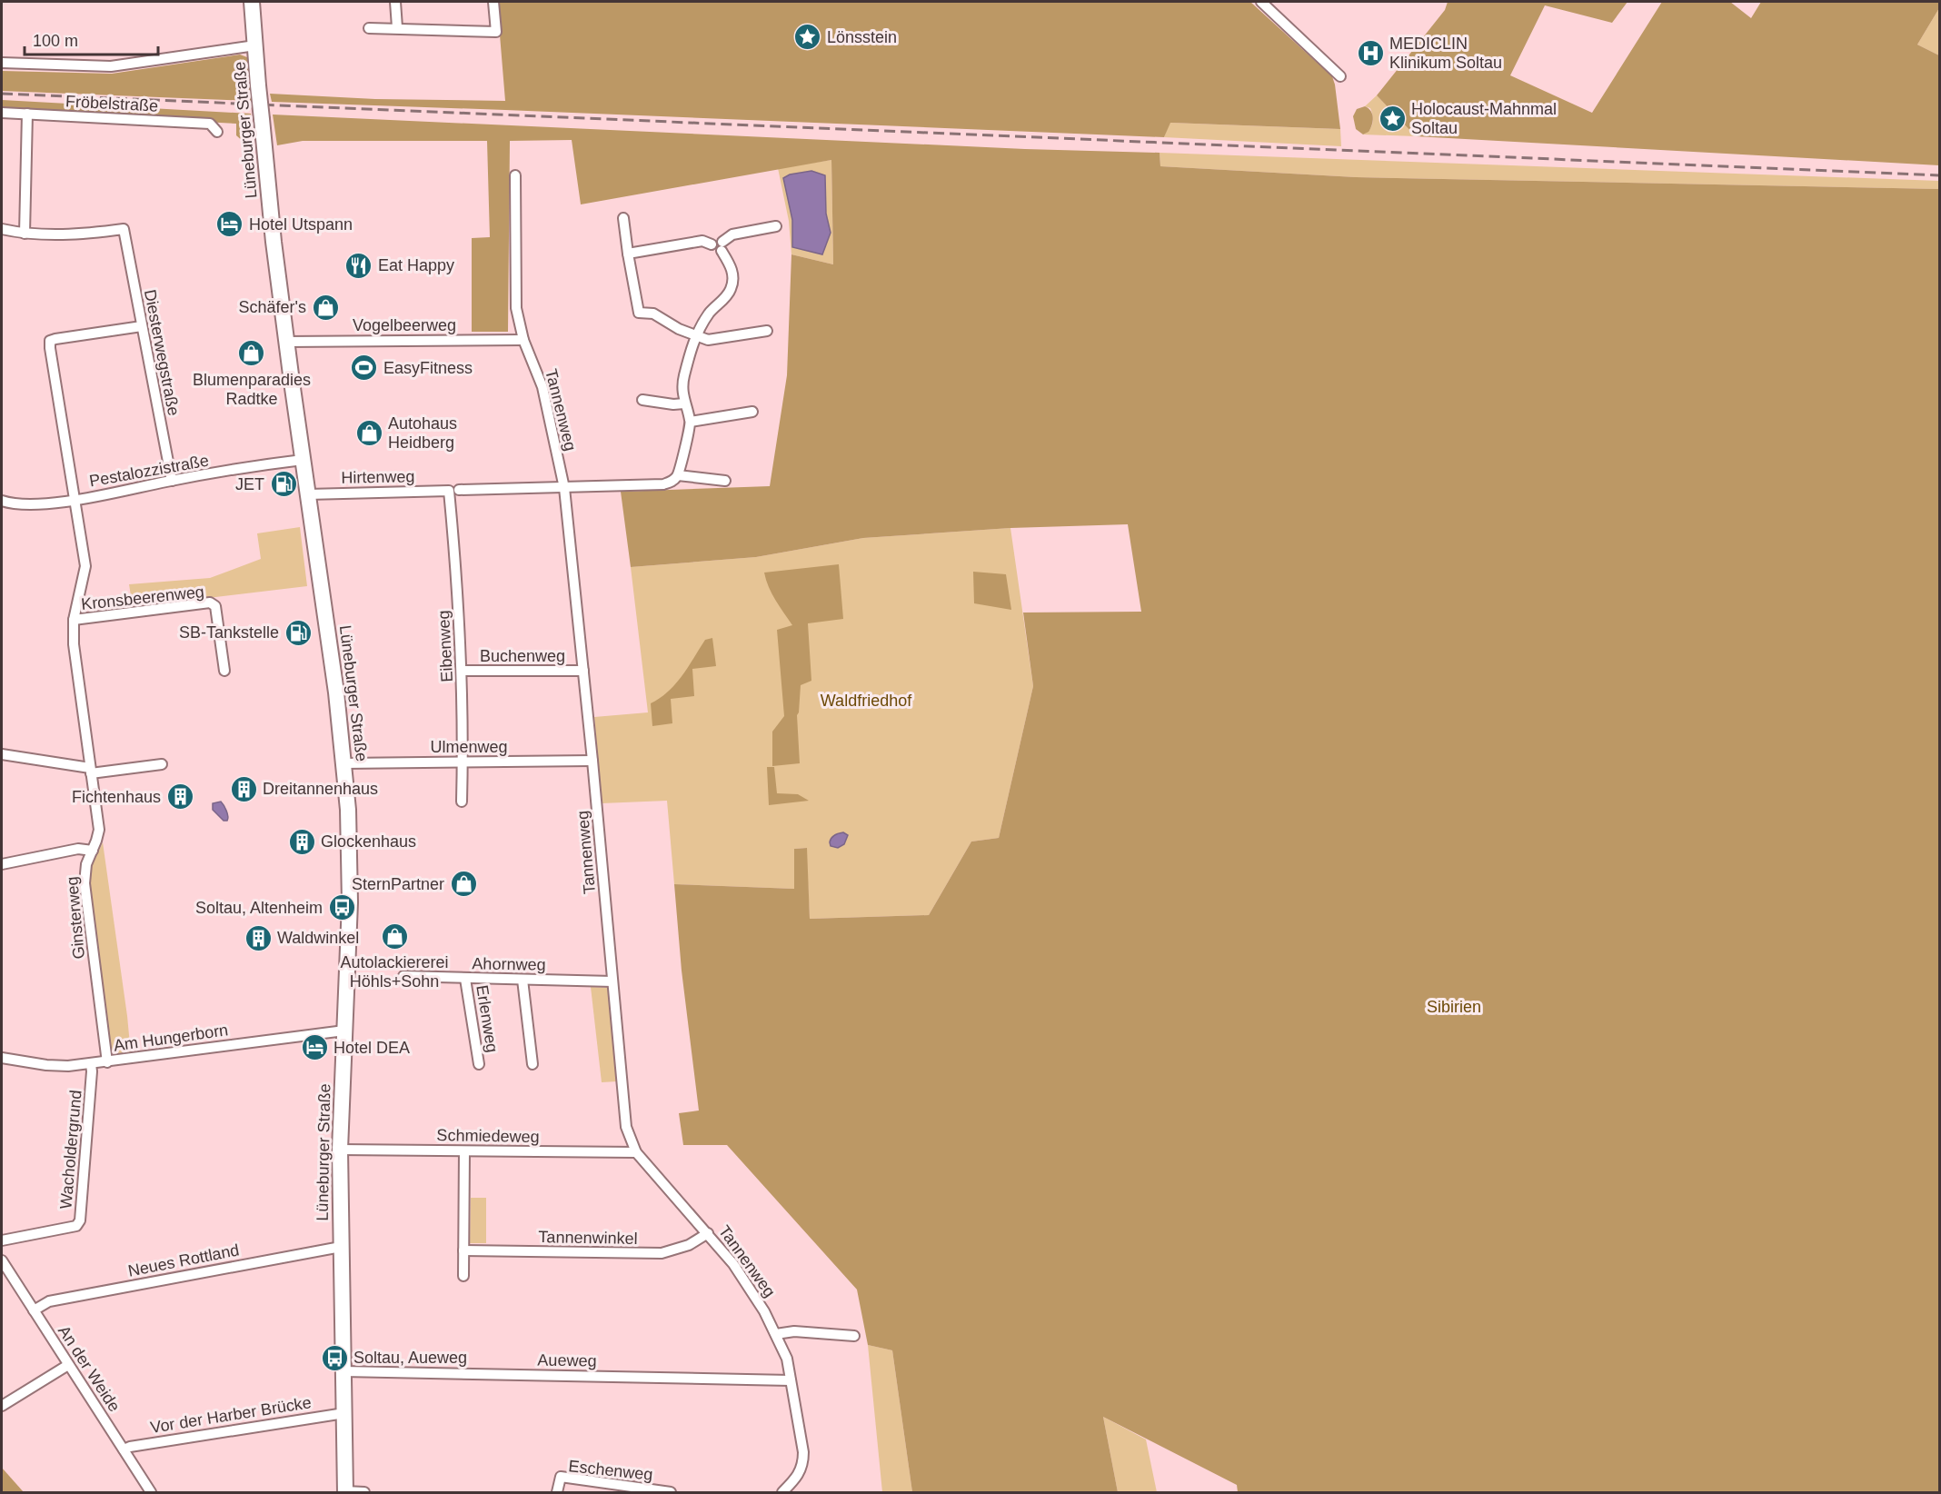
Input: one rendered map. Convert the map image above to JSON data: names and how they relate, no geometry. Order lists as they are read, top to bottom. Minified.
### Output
{"streets":{"main road":["Lüneburger Straße"],"street":["Fröbelstraße","Vogelbeerweg","Diesterwegstraße","Tannenweg","Pestalozzistraße","Hirtenweg","Kronsbeerenweg","Eibenweg","Buchenweg","Ulmenweg","Ginsterweg","Ahornweg","Erlenweg","Am Hungerborn","Schmiedeweg","Wacholdergrund","Tannenwinkel","Neues Rottland","Aueweg","An der Weide","Vor der Harber Brücke","Eschenweg"]},"crossings":[["Lüneburger Straße","Vogelbeerweg"],["Lüneburger Straße","Pestalozzistraße"],["Lüneburger Straße","Hirtenweg"],["Lüneburger Straße","Ulmenweg"],["Lüneburger Straße","Am Hungerborn"],["Lüneburger Straße","Schmiedeweg"],["Lüneburger Straße","Neues Rottland"],["Lüneburger Straße","Aueweg"],["Lüneburger Straße","Vor der Harber Brücke"],["Vogelbeerweg","Tannenweg"],["Diesterwegstraße","Pestalozzistraße"],["Diesterwegstraße","Ginsterweg"],["Tannenweg","Buchenweg"],["Tannenweg","Ulmenweg"],["Tannenweg","Ahornweg"],["Tannenweg","Schmiedeweg"],["Tannenweg","Tannenwinkel"],["Tannenweg","Aueweg"],["Pestalozzistraße","Ginsterweg"],["Hirtenweg","Eibenweg"],["Kronsbeerenweg","Ginsterweg"],["Eibenweg","Buchenweg"],["Eibenweg","Ulmenweg"],["Ginsterweg","Am Hungerborn"],["Ahornweg","Erlenweg"],["Am Hungerborn","Wacholdergrund"],["Neues Rottland","An der Weide"],["An der Weide","Vor der Harber Brücke"]],"parks":["Waldfriedhof","Sibirien"],"places":{"place":["Lönsstein","Holocaust-Mahnmal Soltau"],"hospital":["MEDICLIN Klinikum Soltau"],"hotel":["Hotel Utspann","Hotel DEA"],"restaurant":["Eat Happy"],"shop":["Schäfer's","Blumenparadies Radtke","Autohaus Heidberg","SternPartner","Autolackiererei Höhls+Sohn"],"sports":["EasyFitness"],"fuel station":["JET","SB-Tankstelle"],"building":["Dreitannenhaus","Fichtenhaus","Glockenhaus","Waldwinkel"],"bus stop":["Soltau, Altenheim","Soltau, Aueweg"]},"scale_bar":"100 m"}
